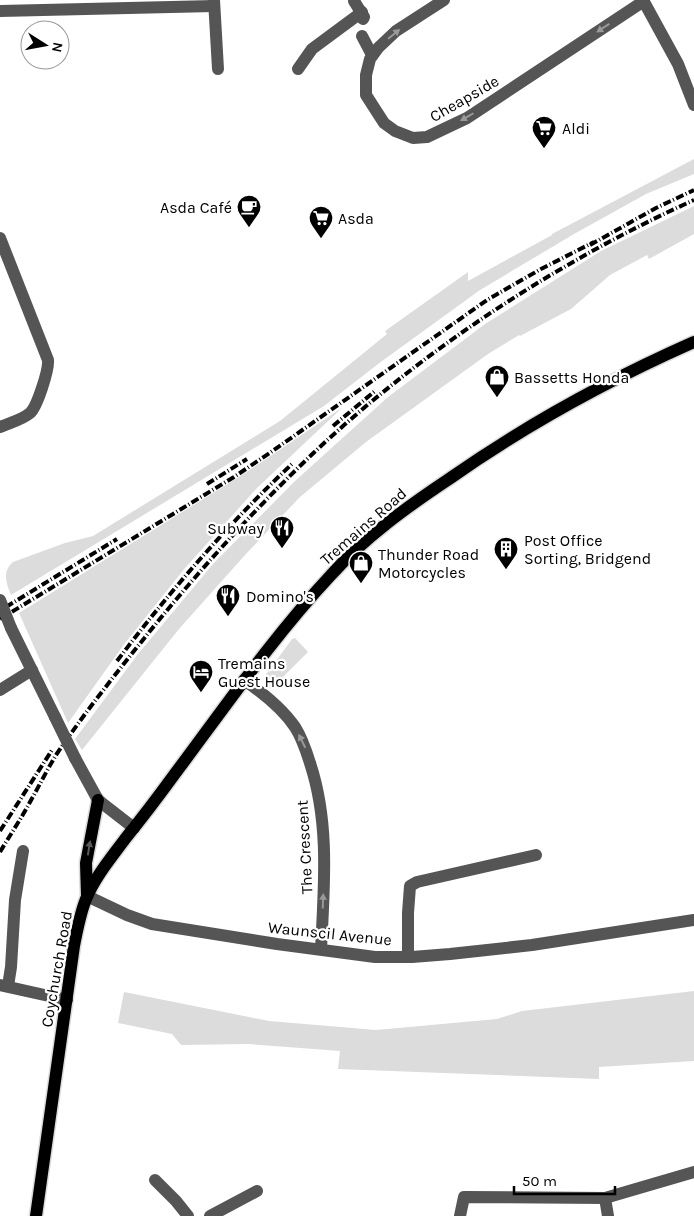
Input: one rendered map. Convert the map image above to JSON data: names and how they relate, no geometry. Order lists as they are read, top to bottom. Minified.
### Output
{"streets":{"main road":["Tremains Road","Coychurch Road"],"street":["Cheapside","The Crescent","Waunscil Avenue"]},"crossings":[["Tremains Road","The Crescent"],["Tremains Road","Coychurch Road"],["The Crescent","Waunscil Avenue"],["Waunscil Avenue","Coychurch Road"]],"one_way":["The Crescent"],"places":{"supermarket":["Aldi","Asda"],"cafe":["Asda Café"],"shop":["Bassetts Honda","Thunder Road Motorcycles"],"restaurant":["Subway","Domino's"],"building":["Post Office Sorting, Bridgend"],"hotel":["Tremains Guest House"]},"scale_bar":"50 m","north":"right"}
